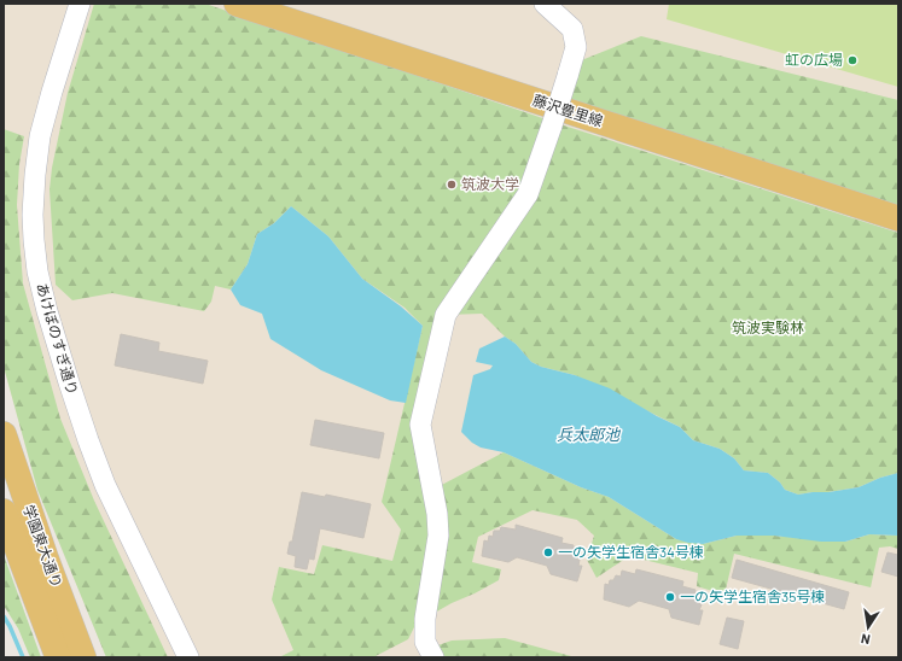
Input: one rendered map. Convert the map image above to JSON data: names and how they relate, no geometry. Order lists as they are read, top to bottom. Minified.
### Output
{"streets":{"main road":["藤沢豊里線","学園東大通り"],"street":["あけぼのすぎ通り"]},"water":["兵太郎池"],"parks":["筑波実験林"],"places":["虹の広場","筑波大学","一の矢学生宿舎34号棟","一の矢学生宿舎35号棟"],"north":"bottom"}
